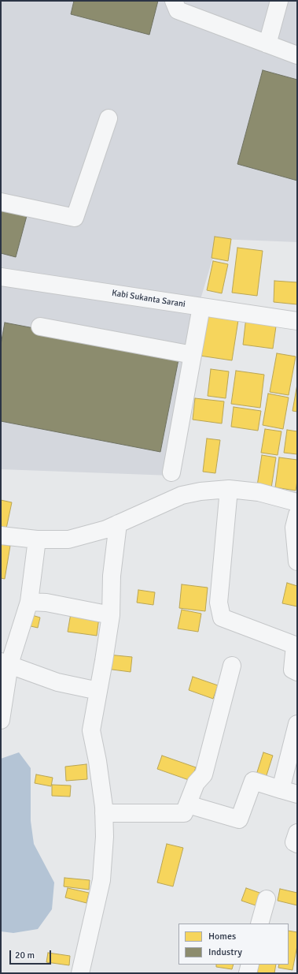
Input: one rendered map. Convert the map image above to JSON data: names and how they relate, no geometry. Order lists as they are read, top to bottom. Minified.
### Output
{"streets":{"street":["Kabi Sukanta Sarani"]},"legend":["Homes","Industry"],"scale_bar":"20 m"}
